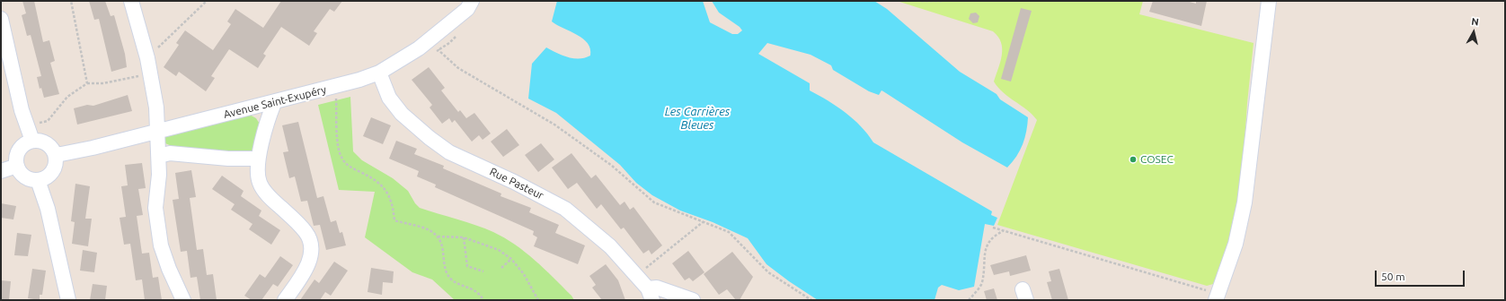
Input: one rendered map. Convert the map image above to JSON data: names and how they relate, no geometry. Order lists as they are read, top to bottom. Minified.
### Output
{"streets":{"street":["Avenue Saint-Exupéry","Rue Pasteur"]},"crossings":[["Avenue Saint-Exupéry","Rue Pasteur"]],"water":["Les Carrières Bleues"],"places":["COSEC"],"scale_bar":"50 m","north":"top"}
